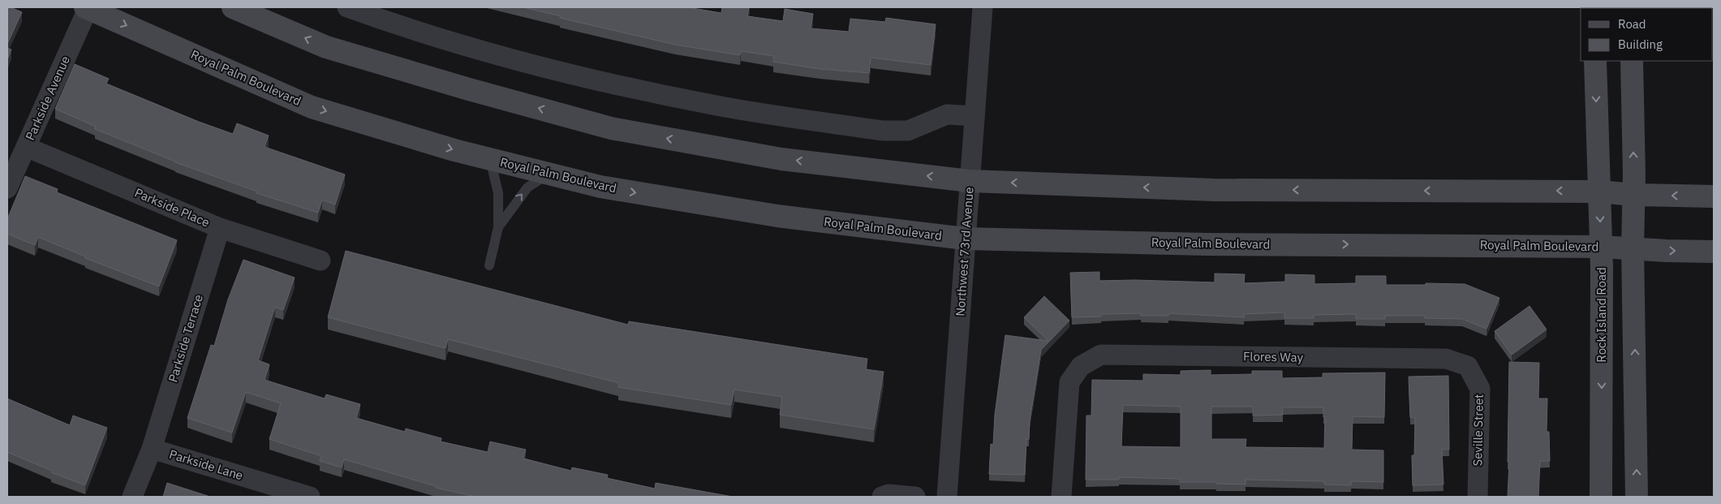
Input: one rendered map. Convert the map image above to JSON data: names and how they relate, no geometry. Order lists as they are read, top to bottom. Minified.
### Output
{"streets":{"main road":["Royal Palm Boulevard","Rock Island Road"],"street":["Parkside Avenue","Parkside Place","Northwest 73rd Avenue","Parkside Terrace","Flores Way","Seville Street","Parkside Lane"]},"crossings":[["Royal Palm Boulevard","Parkside Avenue"],["Royal Palm Boulevard","Northwest 73rd Avenue"],["Royal Palm Boulevard","Rock Island Road"],["Parkside Avenue","Parkside Place"],["Parkside Place","Parkside Terrace"],["Parkside Terrace","Parkside Lane"],["Flores Way","Seville Street"]],"legend":["Road","Building"]}
